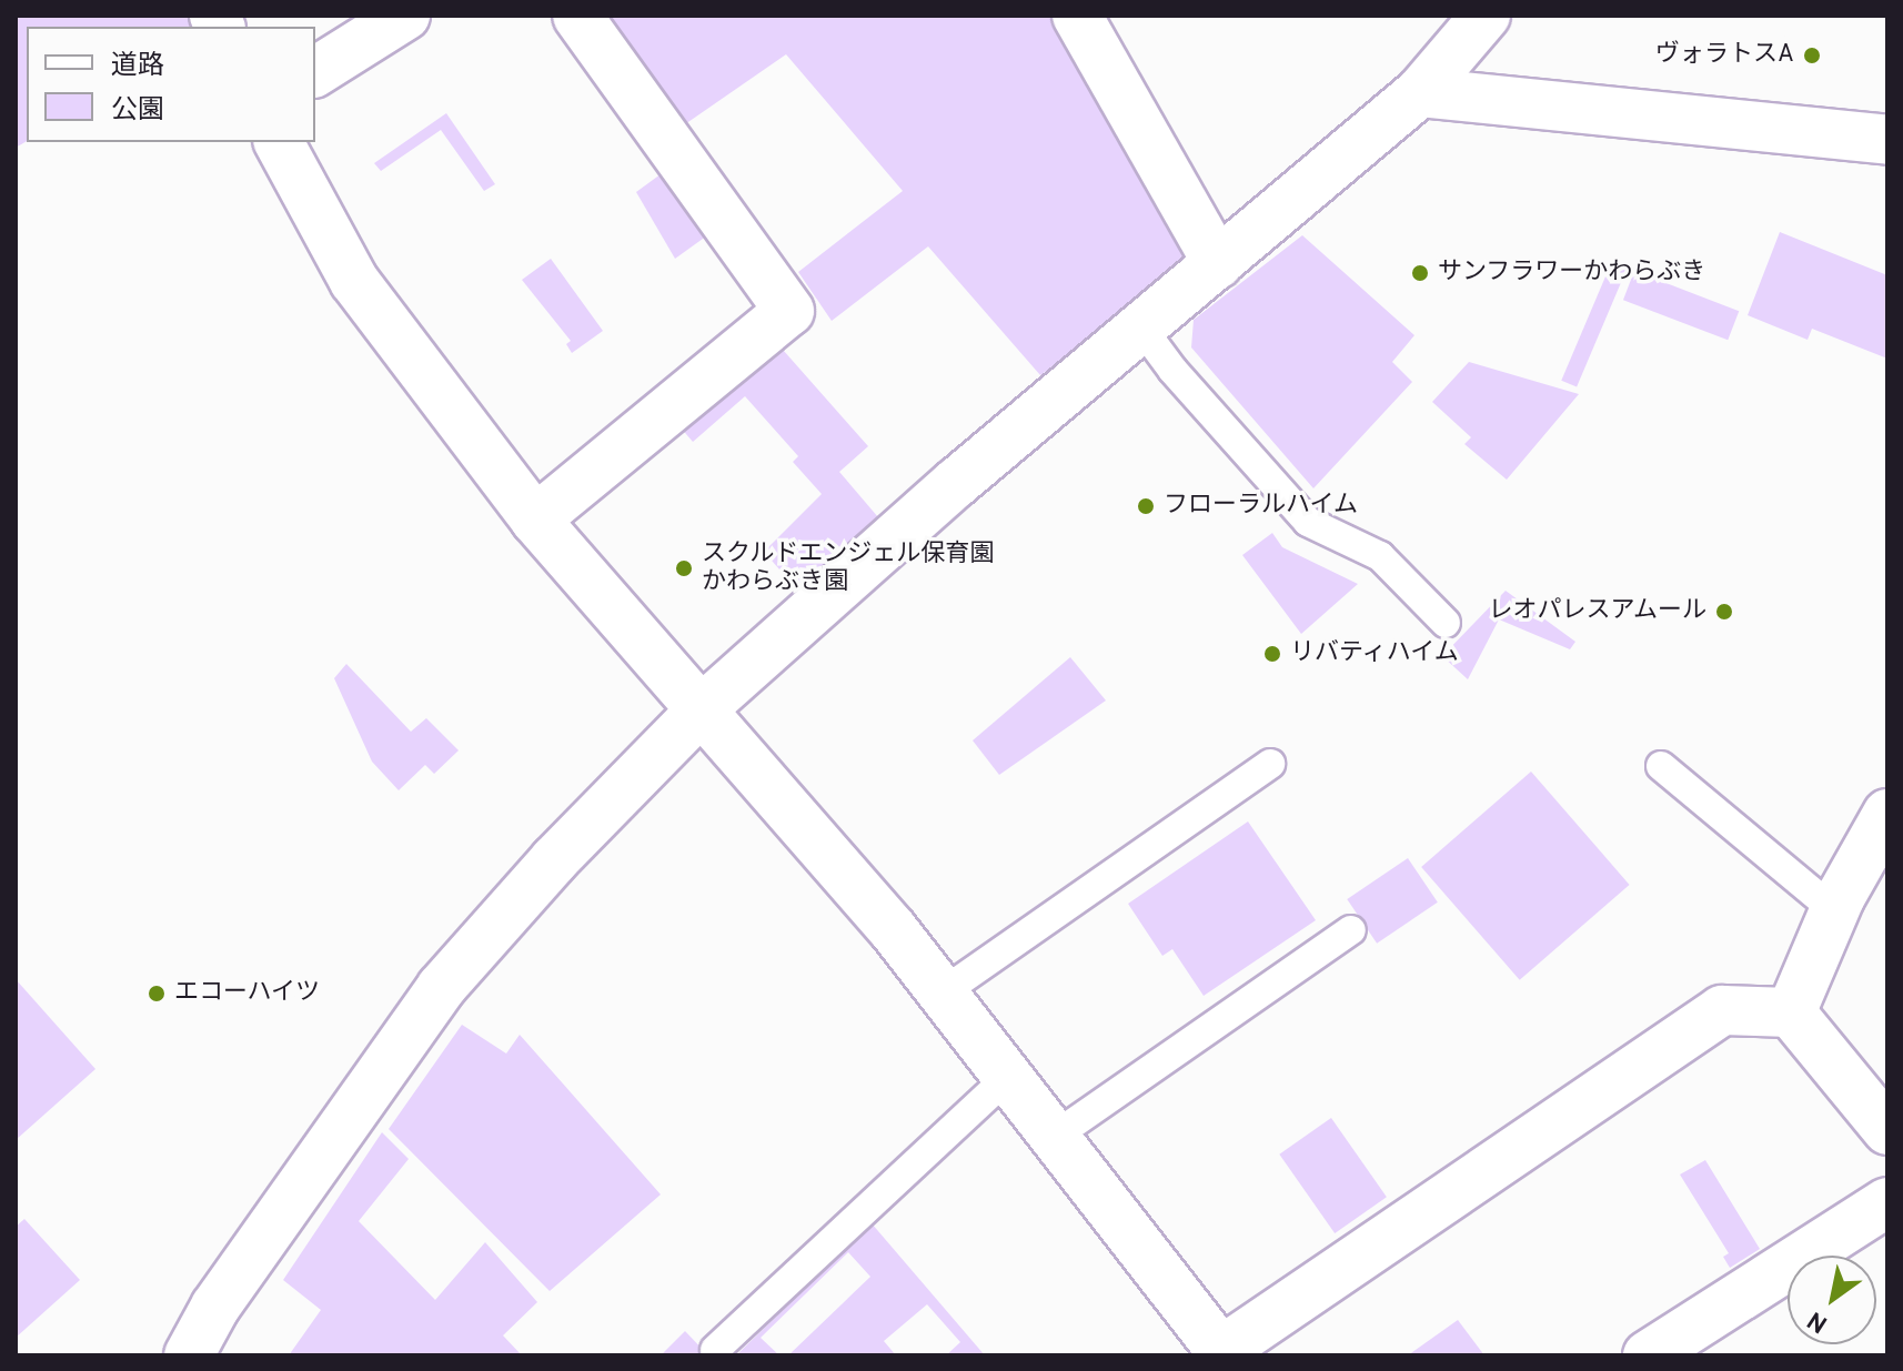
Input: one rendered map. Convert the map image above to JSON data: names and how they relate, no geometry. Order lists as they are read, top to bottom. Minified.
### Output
{"places":["ヴォラトスA","サンフラワーかわらぶき","フローラルハイム","スクルドエンジェル保育園 かわらぶき園","レオパレスアムール","リバティハイム","エコーハイツ"],"legend":["道路","公園"],"north":"bottom left"}
